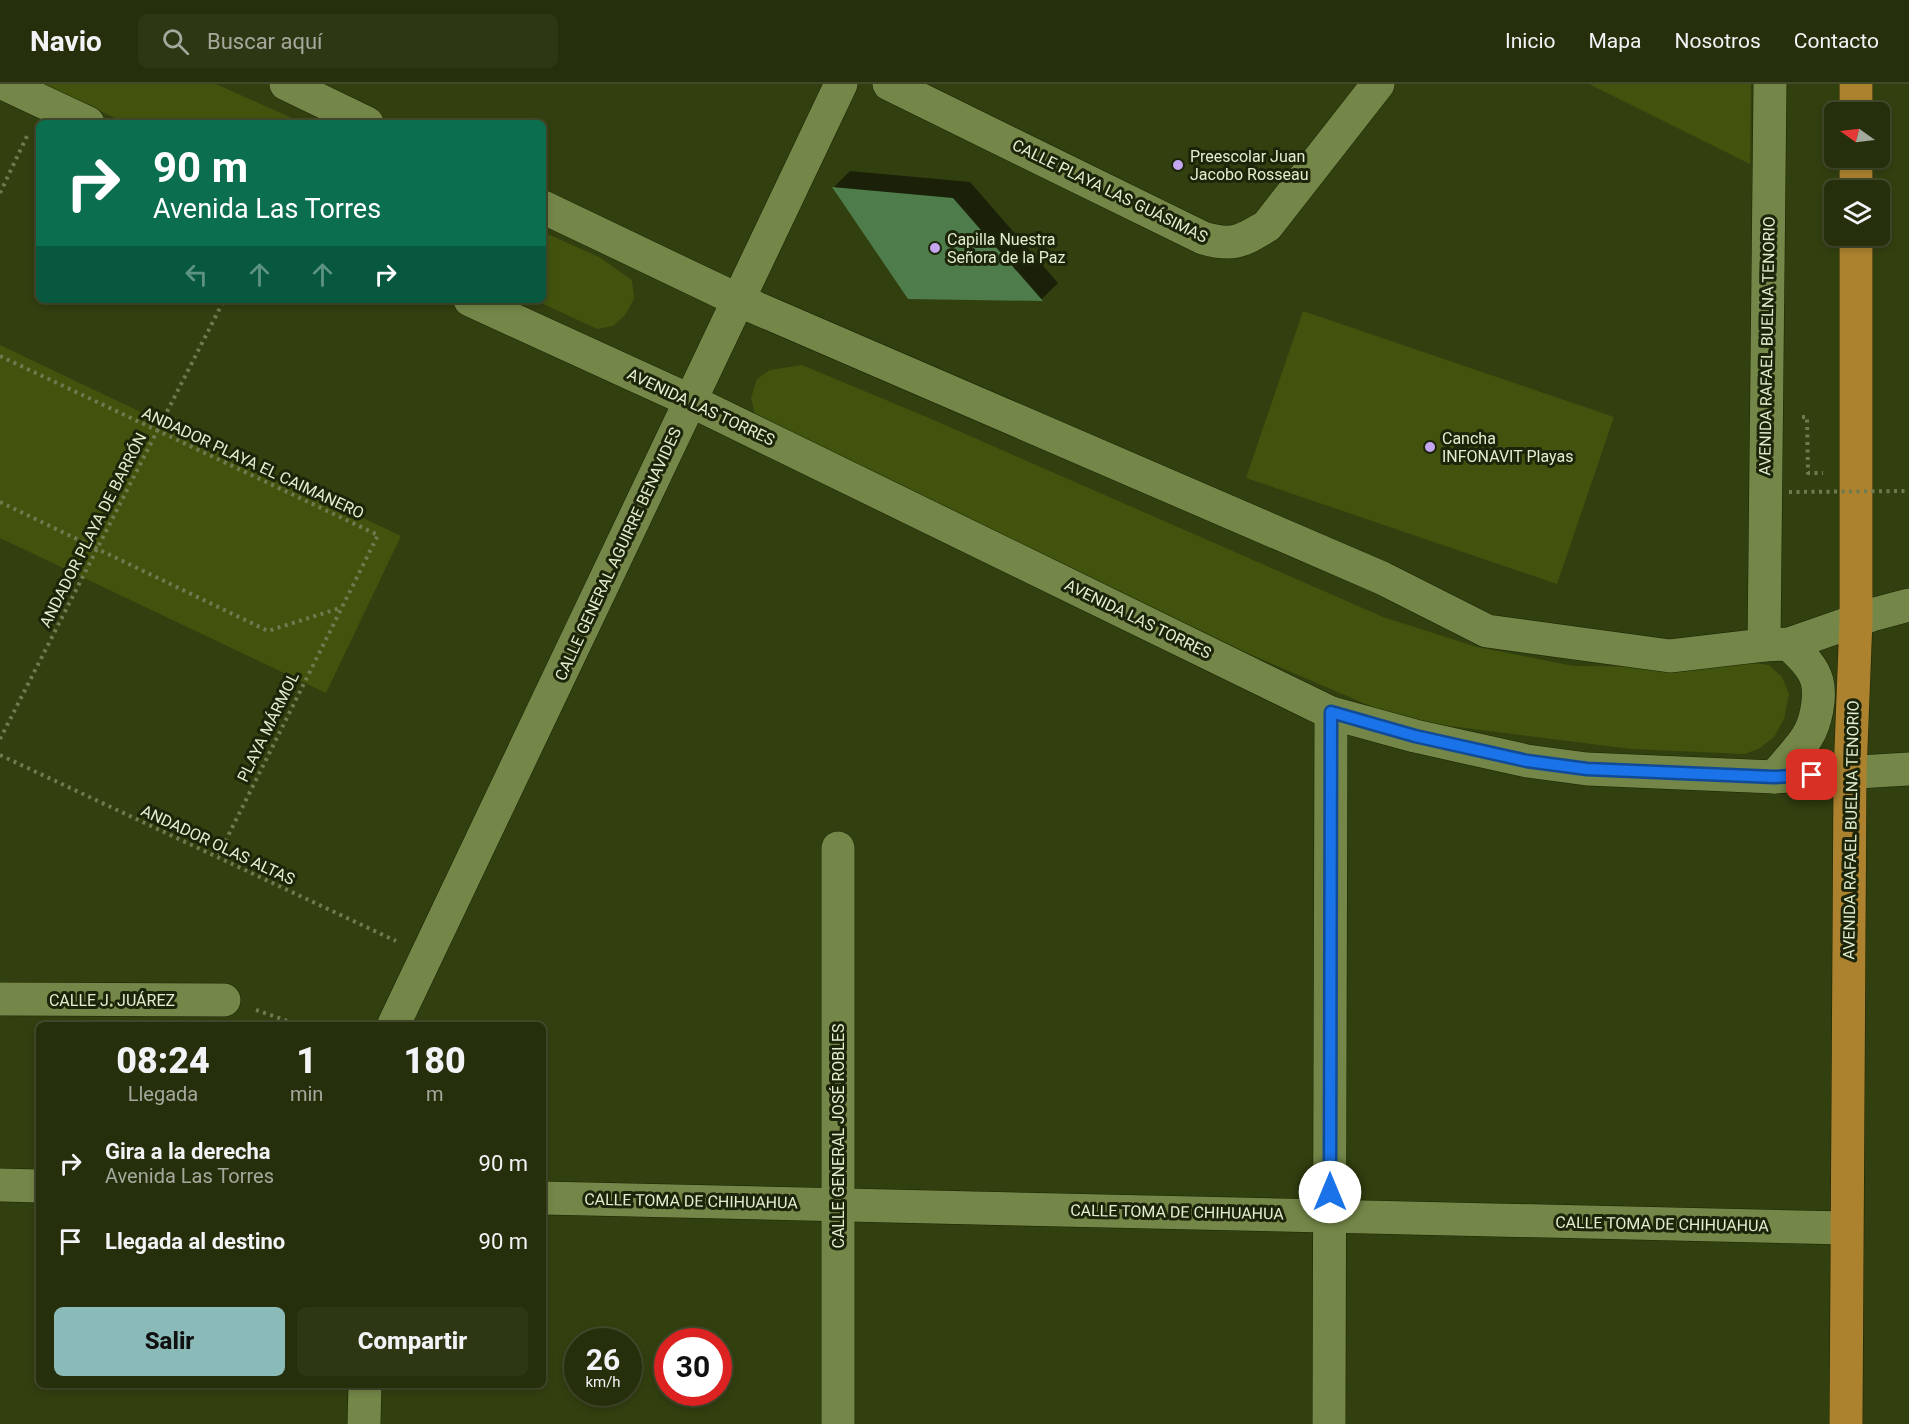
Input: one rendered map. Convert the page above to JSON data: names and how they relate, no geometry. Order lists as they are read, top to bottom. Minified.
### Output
{"streets":{"main road":["AVENIDA RAFAEL BUELNA TENORIO"],"street":["CALLE PLAYA LAS GUÁSIMAS","AVENIDA LAS TORRES","CALLE GENERAL AGUIRRE BENAVIDES","CALLE J. JUÁREZ","CALLE GENERAL JOSÉ ROBLES","CALLE TOMA DE CHIHUAHUA"],"path":["ANDADOR PLAYA EL CAIMANERO","ANDADOR PLAYA DE BARRÓN","PLAYA MÁRMOL","ANDADOR OLAS ALTAS"]},"crossings":[["AVENIDA RAFAEL BUELNA TENORIO","AVENIDA LAS TORRES"],["AVENIDA RAFAEL BUELNA TENORIO","CALLE TOMA DE CHIHUAHUA"],["AVENIDA LAS TORRES","CALLE GENERAL AGUIRRE BENAVIDES"],["ANDADOR PLAYA EL CAIMANERO","ANDADOR PLAYA DE BARRÓN"],["ANDADOR PLAYA EL CAIMANERO","PLAYA MÁRMOL"],["CALLE GENERAL AGUIRRE BENAVIDES","ANDADOR OLAS ALTAS"],["PLAYA MÁRMOL","ANDADOR OLAS ALTAS"],["CALLE GENERAL JOSÉ ROBLES","CALLE TOMA DE CHIHUAHUA"]],"places":["Preescolar Juan Jacobo Rosseau","Capilla Nuestra Señora de la Paz","Cancha INFONAVIT Playas"],"north":"left","page":{"header":"Navio","search":"Buscar aquí","nav":["Inicio","Mapa","Nosotros","Contacto"],"turn":["90 m","Avenida Las Torres"],"eta":["08:24","Llegada","1","min","180","m"],"list":[{"name":"Gira a la derecha","note":"Avenida Las Torres","value":"90 m"},{"name":"Llegada al destino","value":"90 m"}],"buttons":["Salir","Compartir"],"speed":"26 km/h","limit":"30"}}
